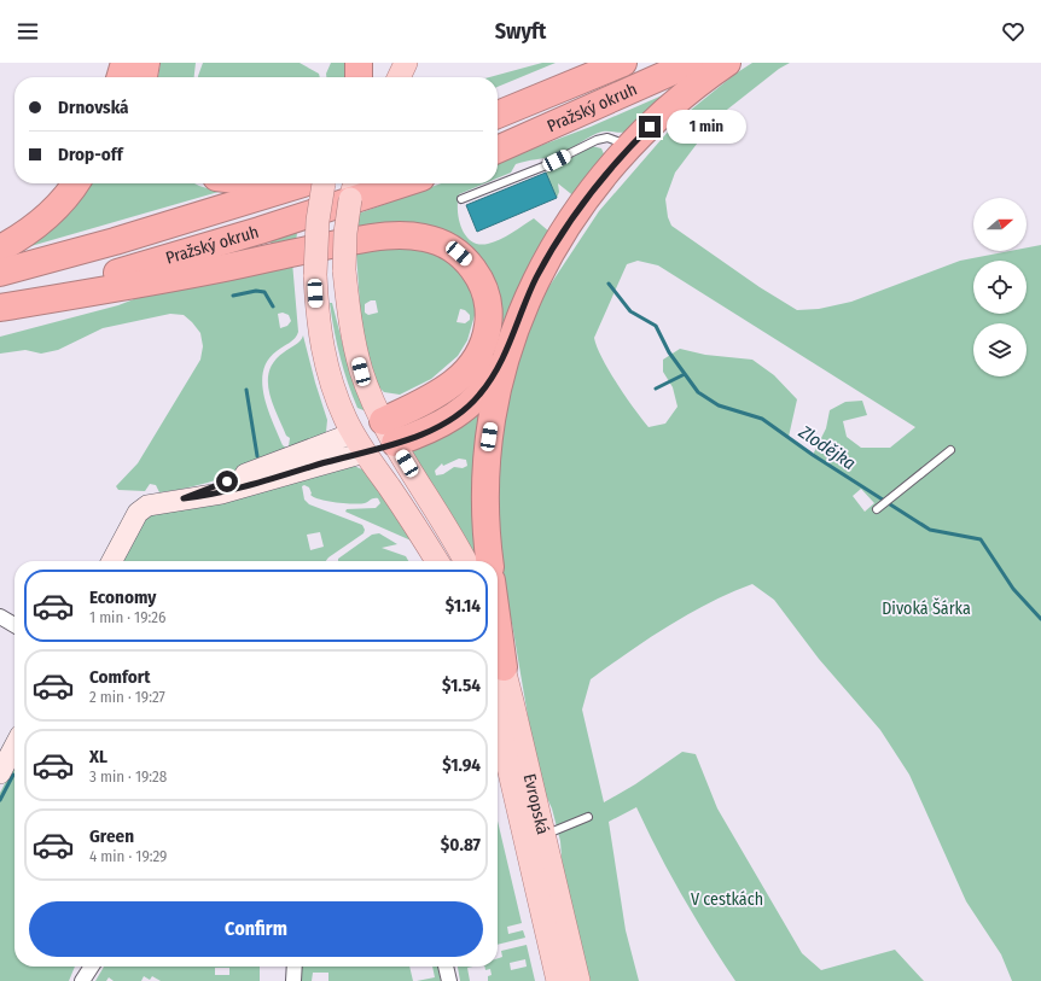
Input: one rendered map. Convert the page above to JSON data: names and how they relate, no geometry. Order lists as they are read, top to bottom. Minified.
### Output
{"streets":{"highway":["Pražský okruh"],"main road":["Evropská"]},"water":["Zlodějka"],"parks":["Divoká Šárka","V cestkách"],"north":"right","page":{"header":"Swyft","banner":["Drnovská","Drop-off"],"bubble":"1 min","list":[{"name":"Economy","note":"1 min · 19:26","value":"$1.14"},{"name":"Comfort","note":"2 min · 19:27","value":"$1.54"},{"name":"XL","note":"3 min · 19:28","value":"$1.94"},{"name":"Green","note":"4 min · 19:29","value":"$0.87"}],"buttons":"Confirm"}}
